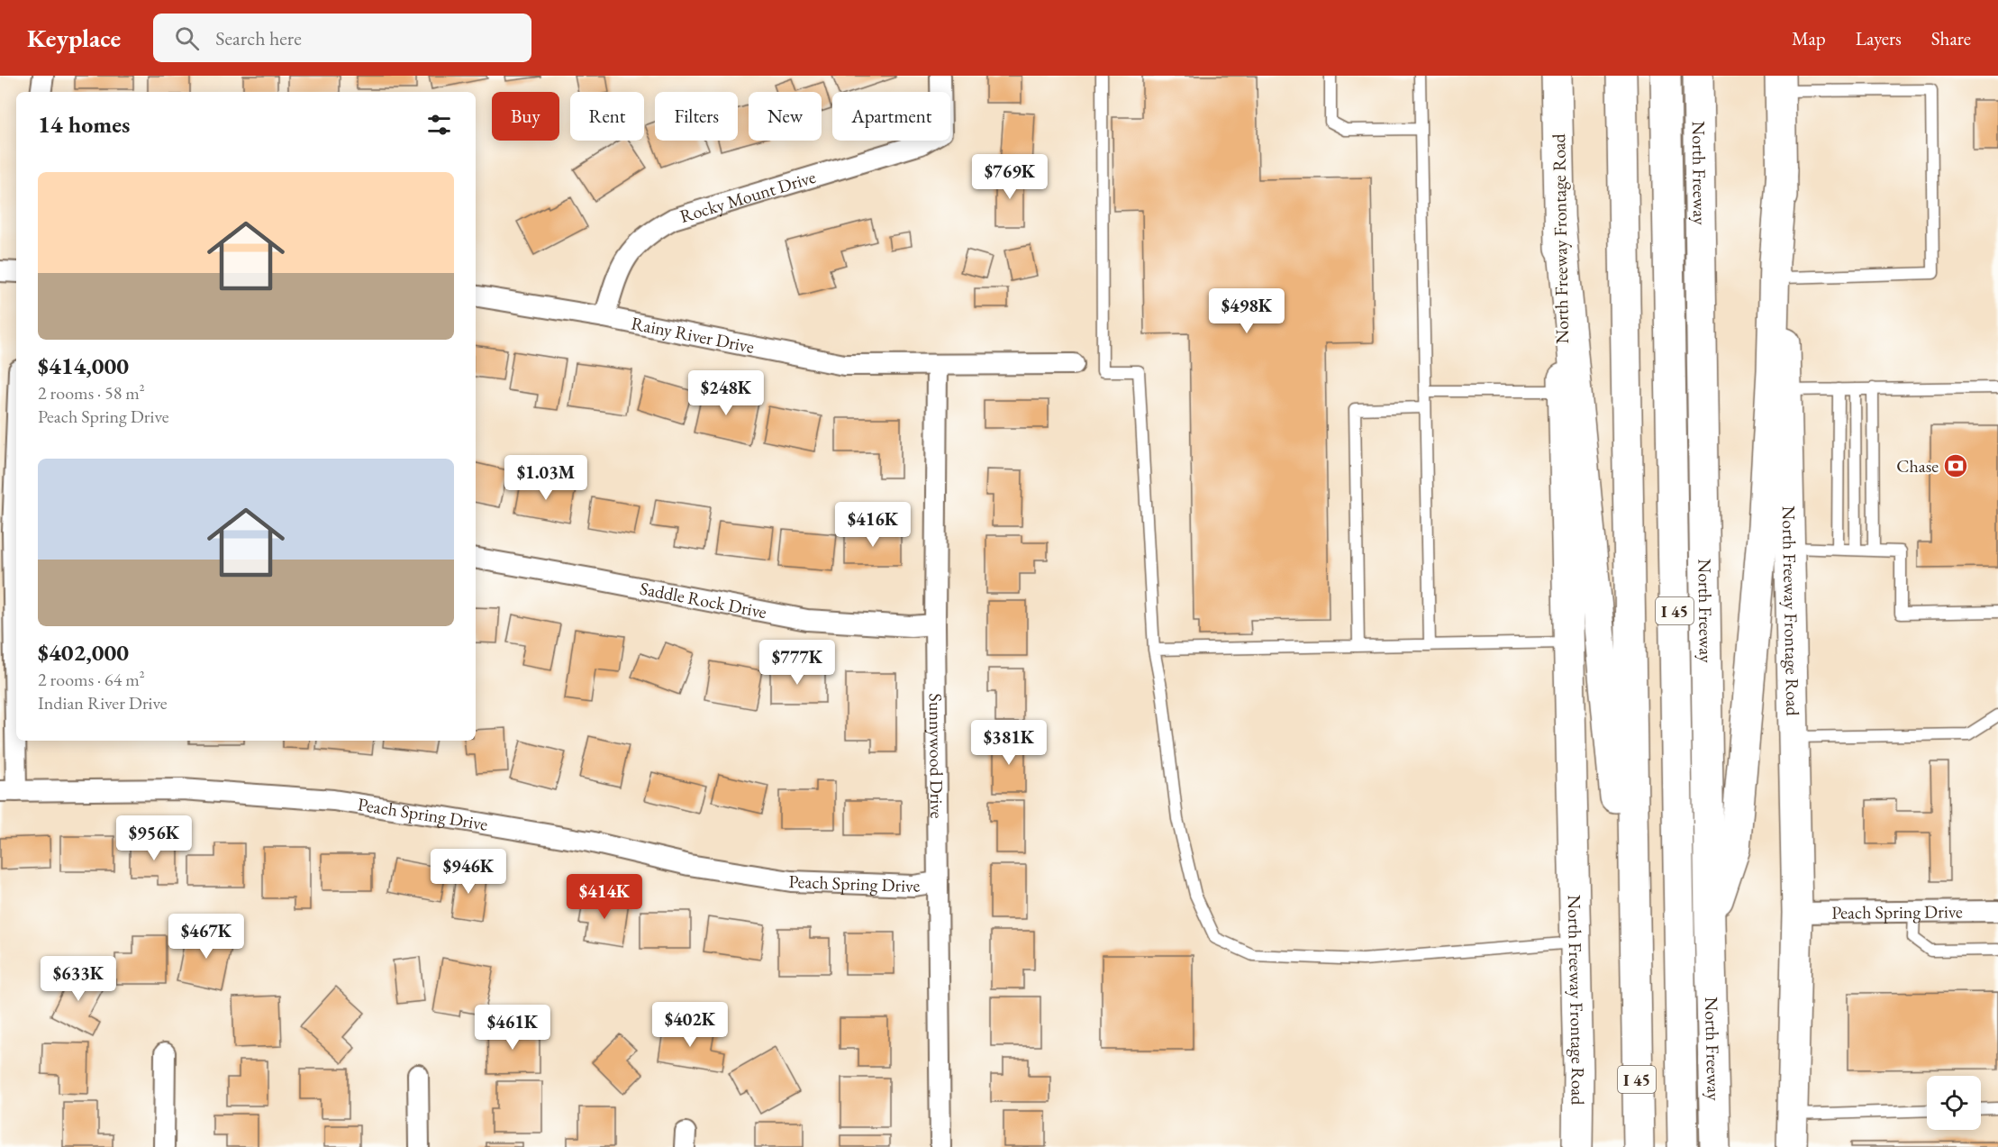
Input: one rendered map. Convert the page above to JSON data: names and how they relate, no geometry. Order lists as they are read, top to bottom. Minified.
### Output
{"streets":{"main road":["North Freeway","North Freeway Frontage Road","I 45"],"street":["Rocky Mount Drive","Rainy River Drive","Saddle Rock Drive","Sunnywood Drive","Peach Spring Drive"]},"crossings":[["Rocky Mount Drive","Rainy River Drive"],["North Freeway Frontage Road","Peach Spring Drive"],["Rainy River Drive","Sunnywood Drive"],["Saddle Rock Drive","Sunnywood Drive"],["Sunnywood Drive","Peach Spring Drive"]],"places":{"bank":["Chase"]},"page":{"header":"Keyplace","search":"Search here","nav":["Map","Layers","Share"],"chip":["Buy","Rent","Filters","New","Apartment"],"heading":"14 homes","price":["$769K","$498K","$248K","$1.03M","$416K","$777K","$381K","$956K","$946K","$414K","$467K","$633K","$402K","$461K"],"list":[{"name":"$414,000","note":"2 rooms · 58 m² · Peach Spring Drive"},{"name":"$402,000","note":"2 rooms · 64 m² · Indian River Drive"}]}}
